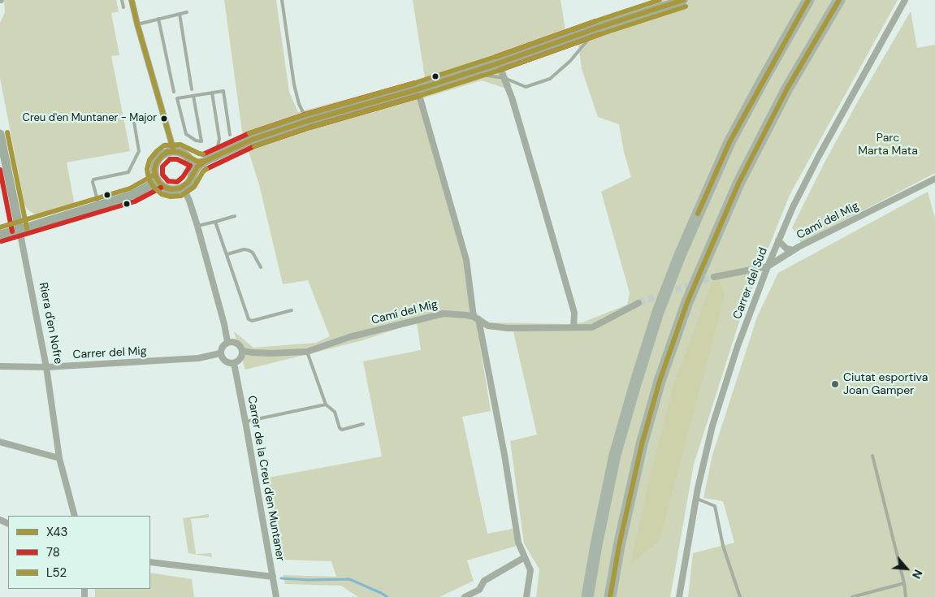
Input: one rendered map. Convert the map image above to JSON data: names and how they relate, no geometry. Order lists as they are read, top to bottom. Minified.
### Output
{"streets":{"street":["Camí del Mig","Carrer del Sud","Riera d'en Nofre","Carrer del Mig","Carrer de la Creu d'en Muntaner"]},"crossings":[["Camí del Mig","Carrer del Sud"],["Camí del Mig","Carrer del Mig"],["Camí del Mig","Carrer de la Creu d'en Muntaner"],["Riera d'en Nofre","Carrer del Mig"],["Carrer del Mig","Carrer de la Creu d'en Muntaner"]],"parks":["Parc Marta Mata"],"places":["Creu d'en Muntaner - Major","Ciutat esportiva Joan Gamper"],"lines":["transit line X43","transit line L52","transit line 78"],"legend":["X43","78","L52"],"north":"bottom right"}
